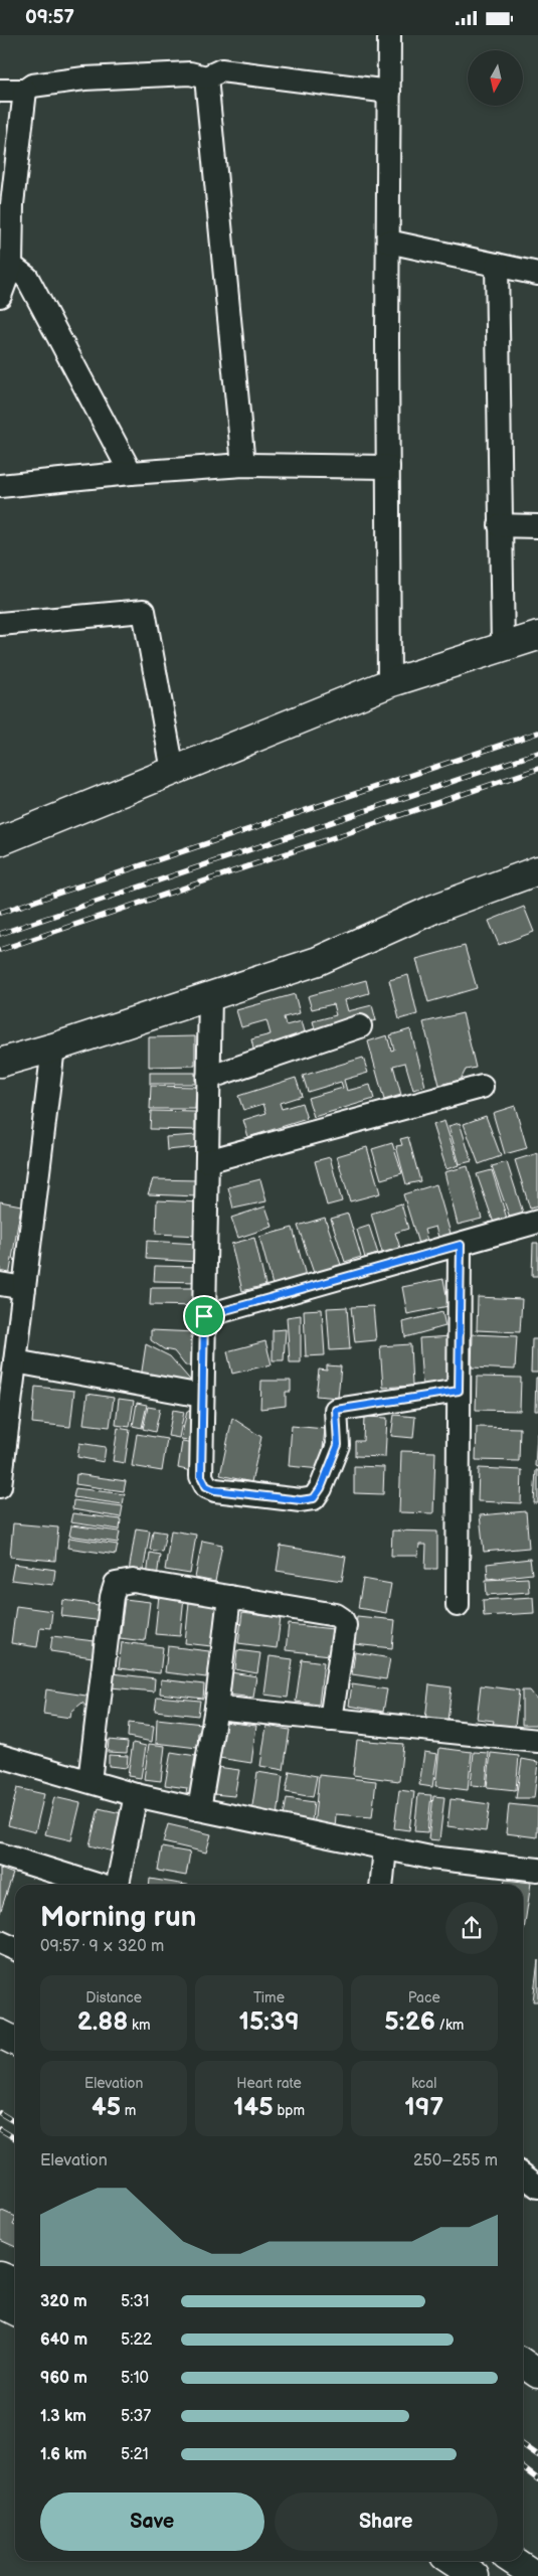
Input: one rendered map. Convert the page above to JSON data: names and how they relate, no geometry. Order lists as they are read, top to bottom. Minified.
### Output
{"north":"bottom","page":{"status":"09:57","heading":["Morning run","09:57 · 9 × 320 m"],"stats":[["Distance","2.88 km"],["Time","15:39"],["Pace","5:26 /km"],["Elevation","45 m"],["Heart rate","145 bpm"],["kcal","197"]],"chart":["Elevation","250–255 m"],"list":[{"name":"320 m","note":"5:31"},{"name":"640 m","note":"5:22"},{"name":"960 m","note":"5:10"},{"name":"1.3 km","note":"5:37"},{"name":"1.6 km","note":"5:21"}],"buttons":["Save","Share"]}}
